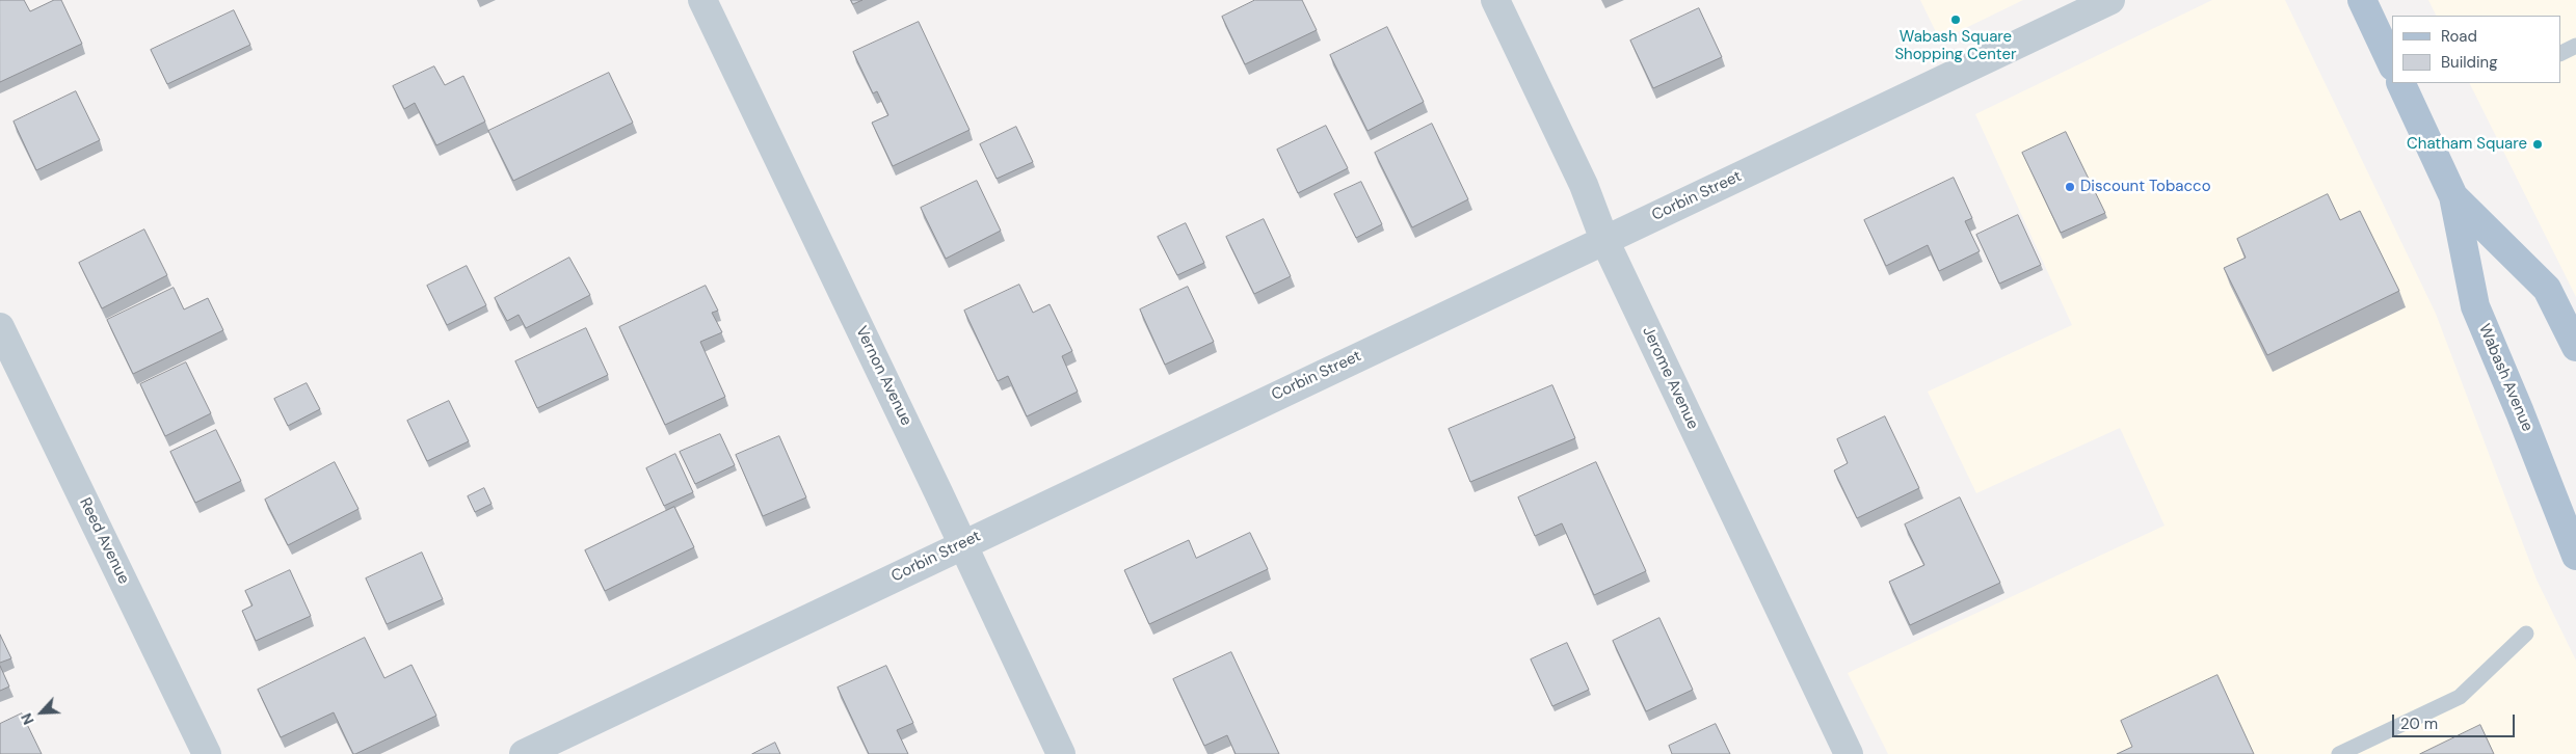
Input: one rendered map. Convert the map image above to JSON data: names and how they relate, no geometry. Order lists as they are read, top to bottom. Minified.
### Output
{"streets":{"main road":["Wabash Avenue"],"street":["Corbin Street","Vernon Avenue","Jerome Avenue","Reed Avenue"]},"crossings":[["Corbin Street","Vernon Avenue"],["Corbin Street","Jerome Avenue"]],"places":["Wabash Square Shopping Center","Chatham Square","Discount Tobacco"],"legend":["Road","Building"],"scale_bar":"20 m","north":"bottom left"}
